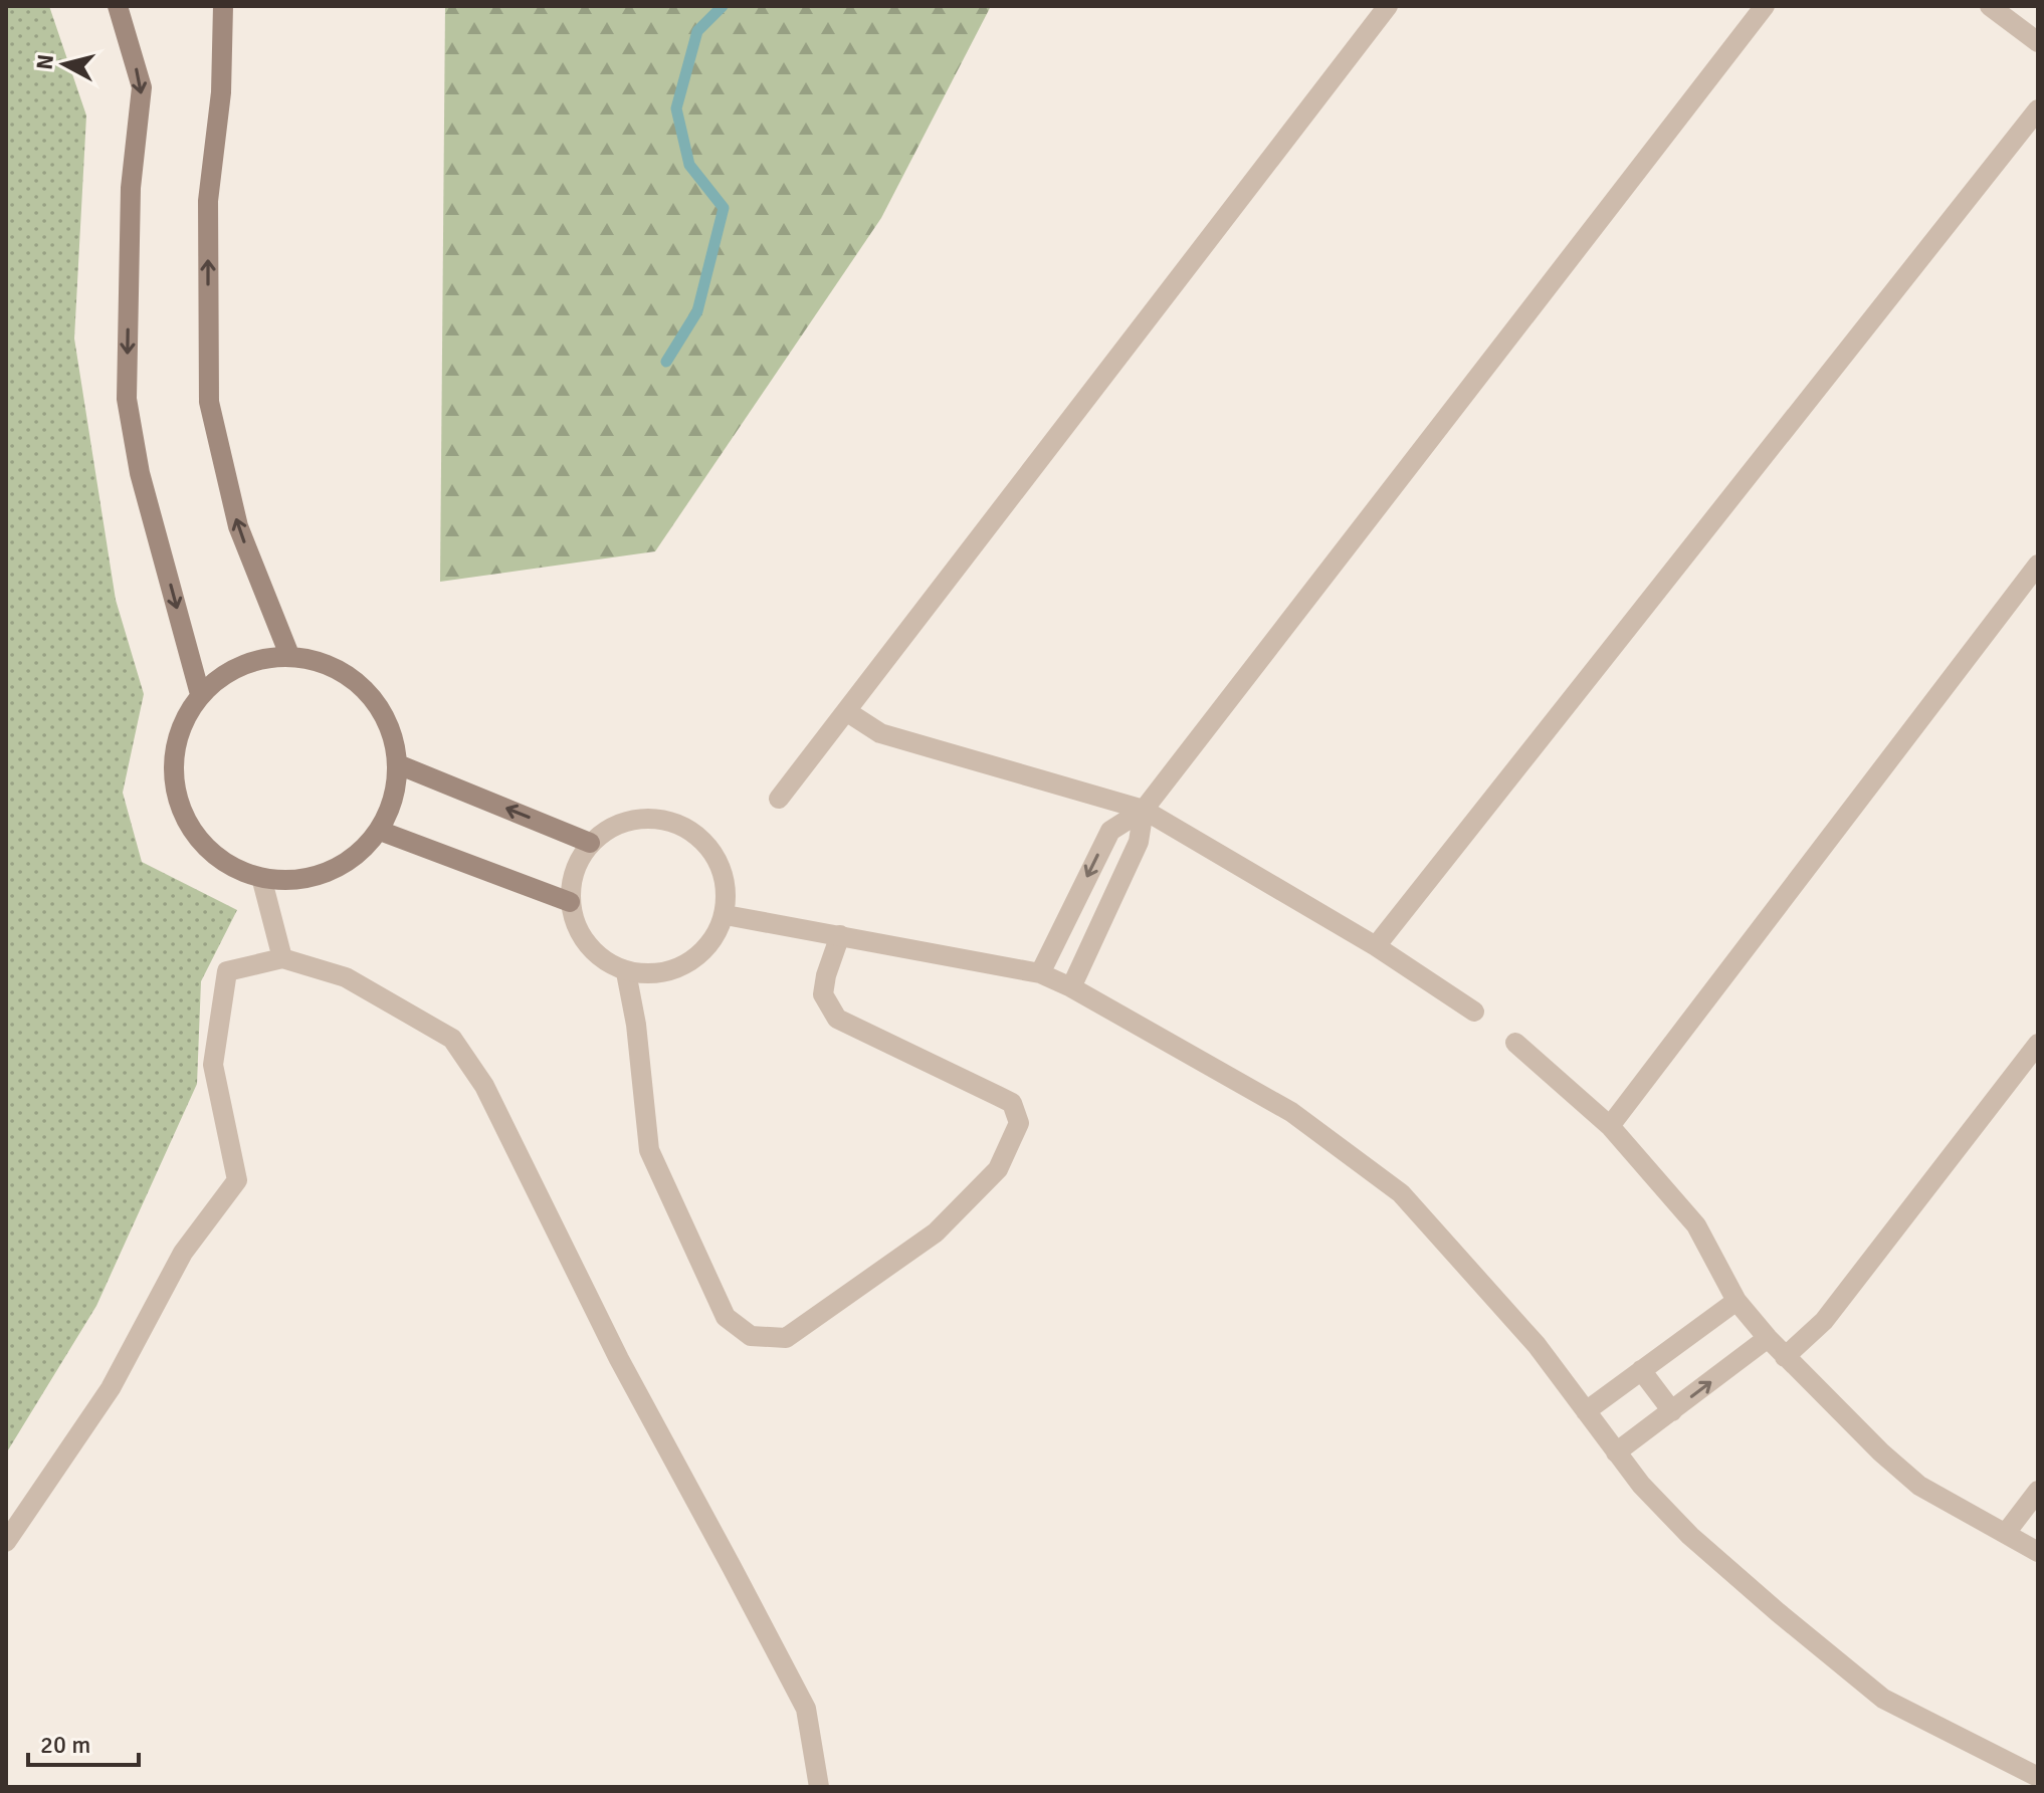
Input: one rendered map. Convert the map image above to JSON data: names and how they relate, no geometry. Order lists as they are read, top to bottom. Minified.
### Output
{"scale_bar":"20 m","north":"left"}
